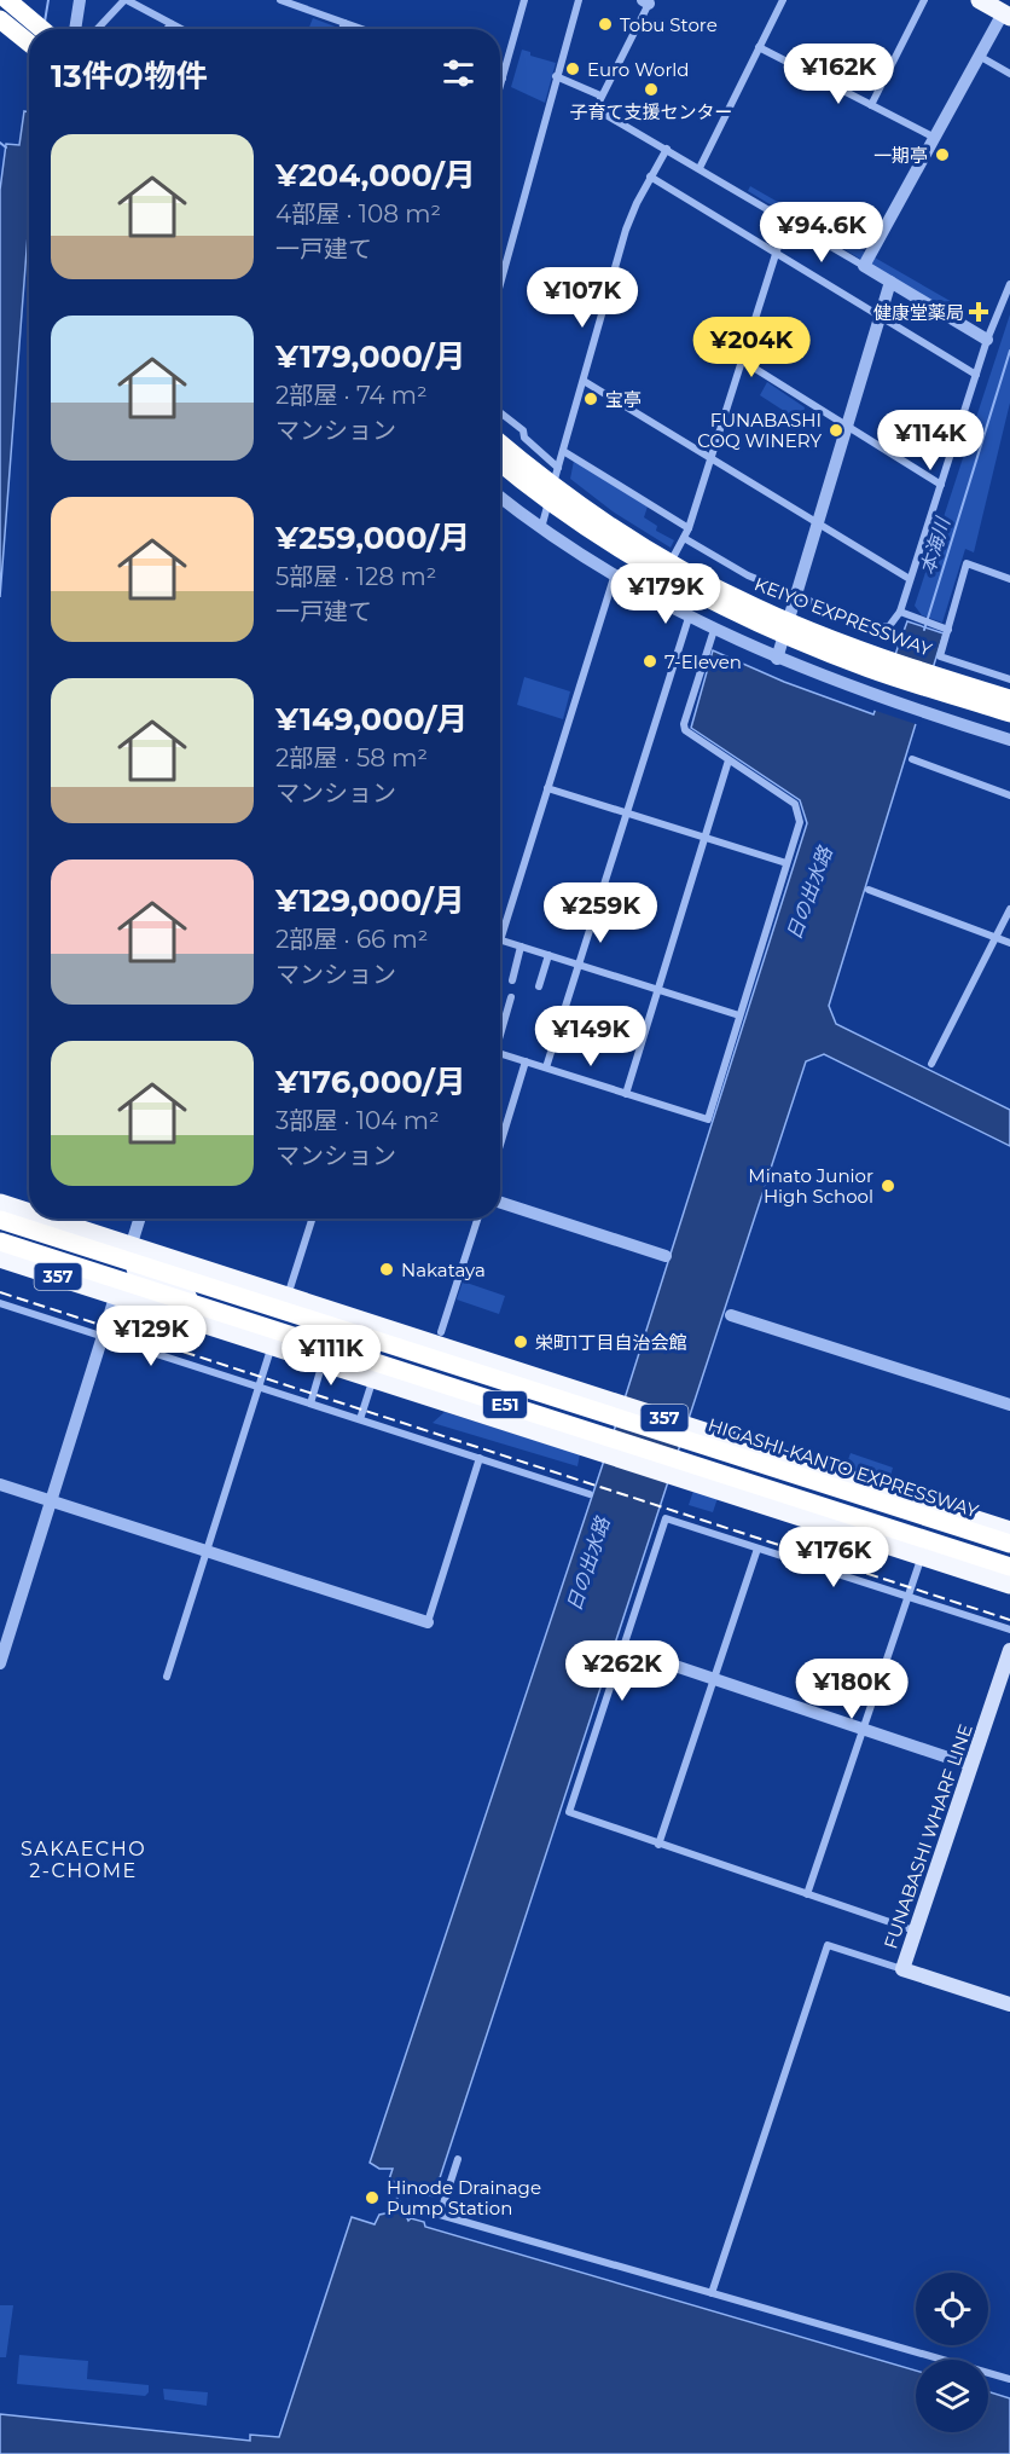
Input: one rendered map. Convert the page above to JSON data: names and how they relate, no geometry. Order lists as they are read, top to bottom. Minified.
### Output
{"streets":{"highway":["KEIYO EXPRESSWAY","357","E51","HIGASHI-KANTO EXPRESSWAY"],"main road":["FUNABASHI WHARF LINE"]},"districts":["SAKAECHO 2-CHOME"],"water":["本海川","日の出水路"],"places":{"other":["Tobu Store","Euro World","子育て支援センター","一期亭","宝亭","FUNABASHI COQ WINERY","7-Eleven","Minato Junior High School","Nakataya","栄町1丁目自治会館","Hinode Drainage Pump Station"],"health":["健康堂薬局"]},"page":{"heading":"13件の物件","price":["¥162K","¥94.6K","¥107K","¥204K","¥114K","¥179K","¥259K","¥149K","¥129K","¥111K","¥176K","¥262K","¥180K"],"list":[{"name":"¥204,000/月","note":"4部屋 · 108 m² · 一戸建て"},{"name":"¥179,000/月","note":"2部屋 · 74 m² · マンション"},{"name":"¥259,000/月","note":"5部屋 · 128 m² · 一戸建て"},{"name":"¥149,000/月","note":"2部屋 · 58 m² · マンション"},{"name":"¥129,000/月","note":"2部屋 · 66 m² · マンション"},{"name":"¥176,000/月","note":"3部屋 · 104 m² · マンション"}]}}
